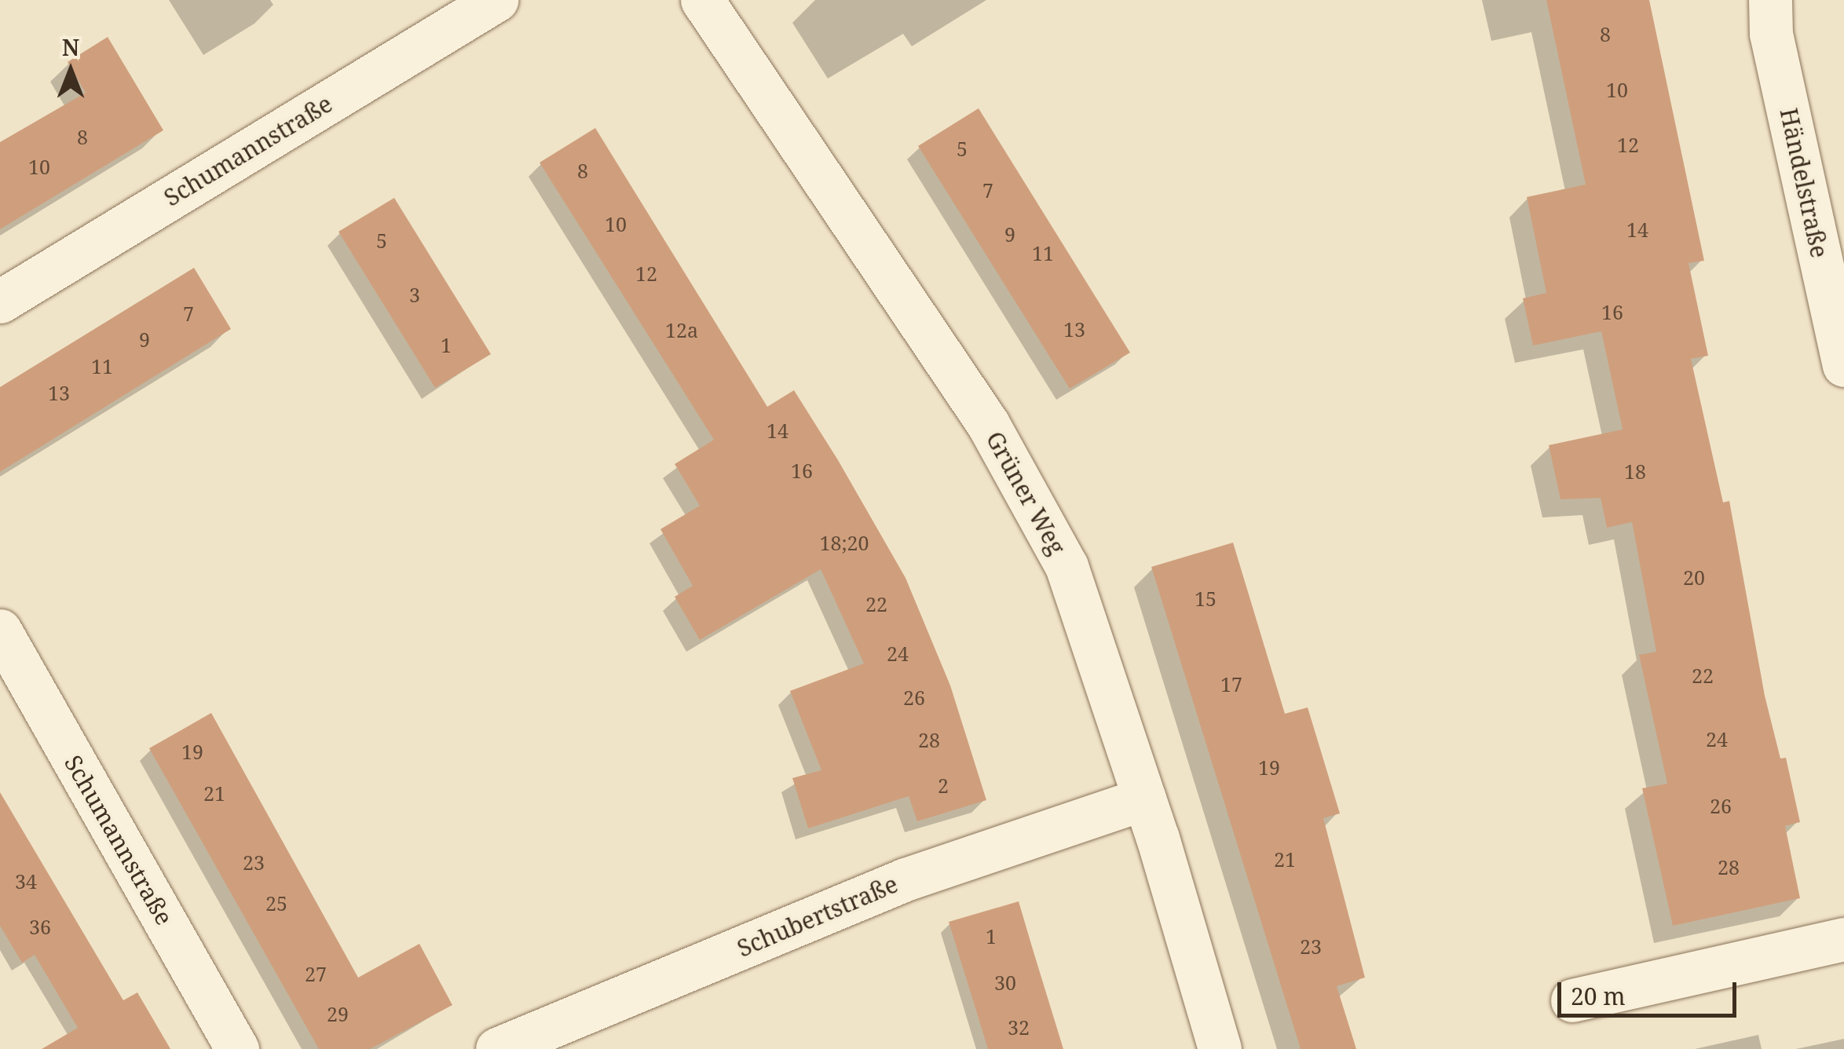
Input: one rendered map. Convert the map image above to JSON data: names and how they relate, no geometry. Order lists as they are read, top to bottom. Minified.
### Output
{"streets":{"street":["Schumannstraße","Händelstraße","Grüner Weg","Schubertstraße"]},"crossings":[["Grüner Weg","Schubertstraße"]],"house_numbers":["8","10","8","12","5","10","8","7","10","14","9","5","11","12","3","16","7","13","12a","9","1","11","13","14","16","18","18;20","20","15","22","24","22","17","26","24","28","19","19","2","21","26","21","23","28","34","25","36","1","23","27","30","29","32"],"scale_bar":"20 m","north":"top"}
